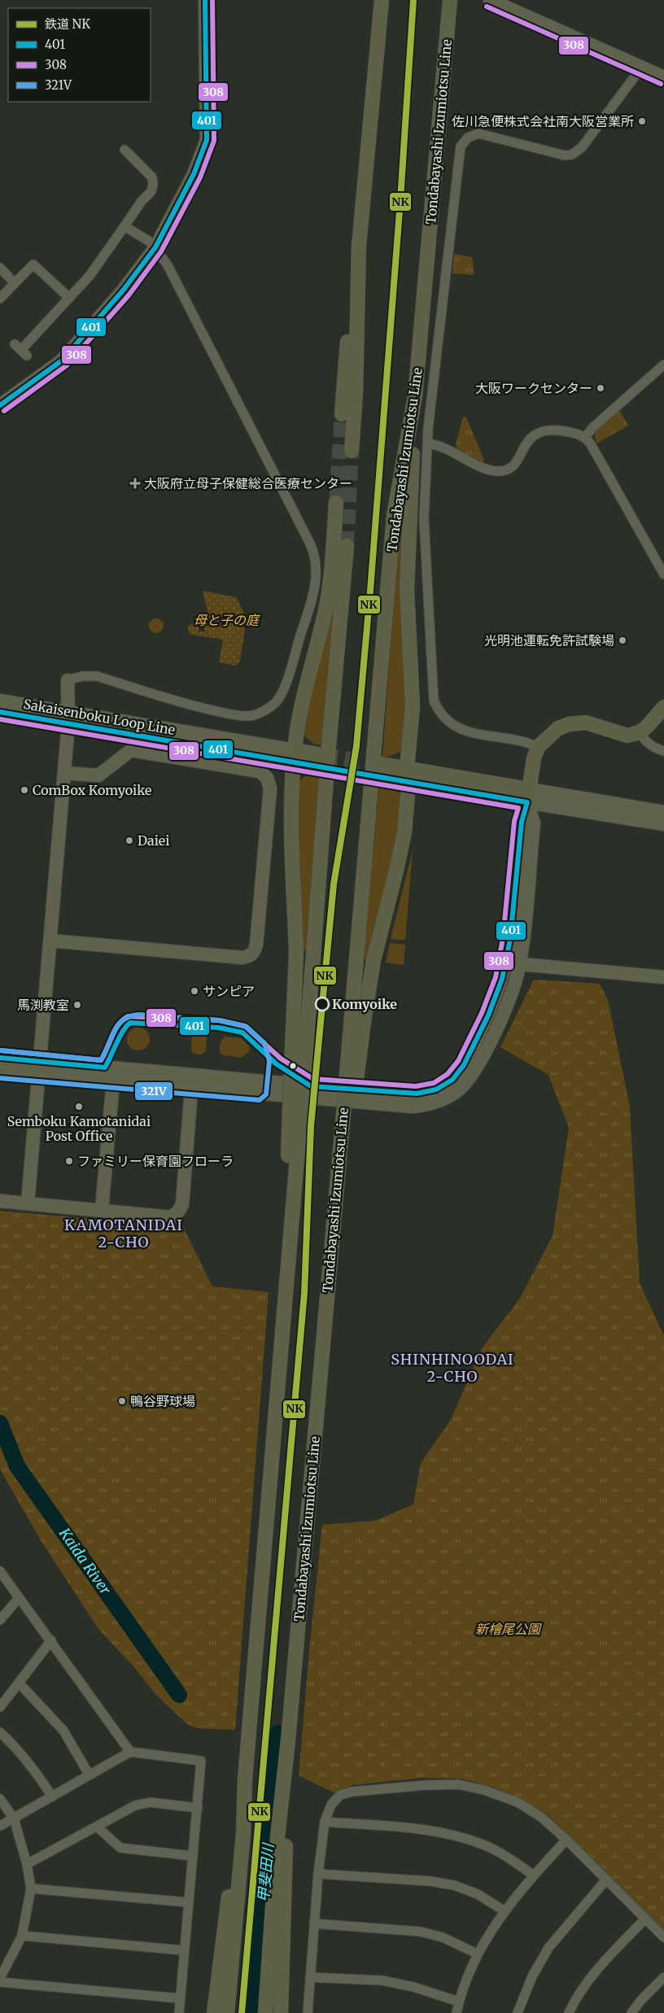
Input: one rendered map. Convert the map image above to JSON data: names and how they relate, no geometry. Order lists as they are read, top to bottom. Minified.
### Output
{"streets":{"main road":["Tondabayashi Izumiotsu Line"],"street":["Sakaisenboku Loop Line"]},"districts":["KAMOTANIDAI 2-CHO","SHINHINOODAI 2-CHO"],"water":["Kaida River","甲斐田川"],"parks":["母と子の庭","新檜尾公園"],"places":{"other":["佐川急便株式会社南大阪営業所","大阪ワークセンター","光明池運転免許試験場","ComBox Komyoike","Daiei","サンピア","Komyoike","馬渕教室","Semboku Kamotanidai Post Office","ファミリー保育園フローラ","鴨谷野球場"],"health":["大阪府立母子保健総合医療センター"]},"lines":["rail line NK","transit line 401","transit line 308","transit line 321V"],"legend":["鉄道 NK","401","308","321V"]}
